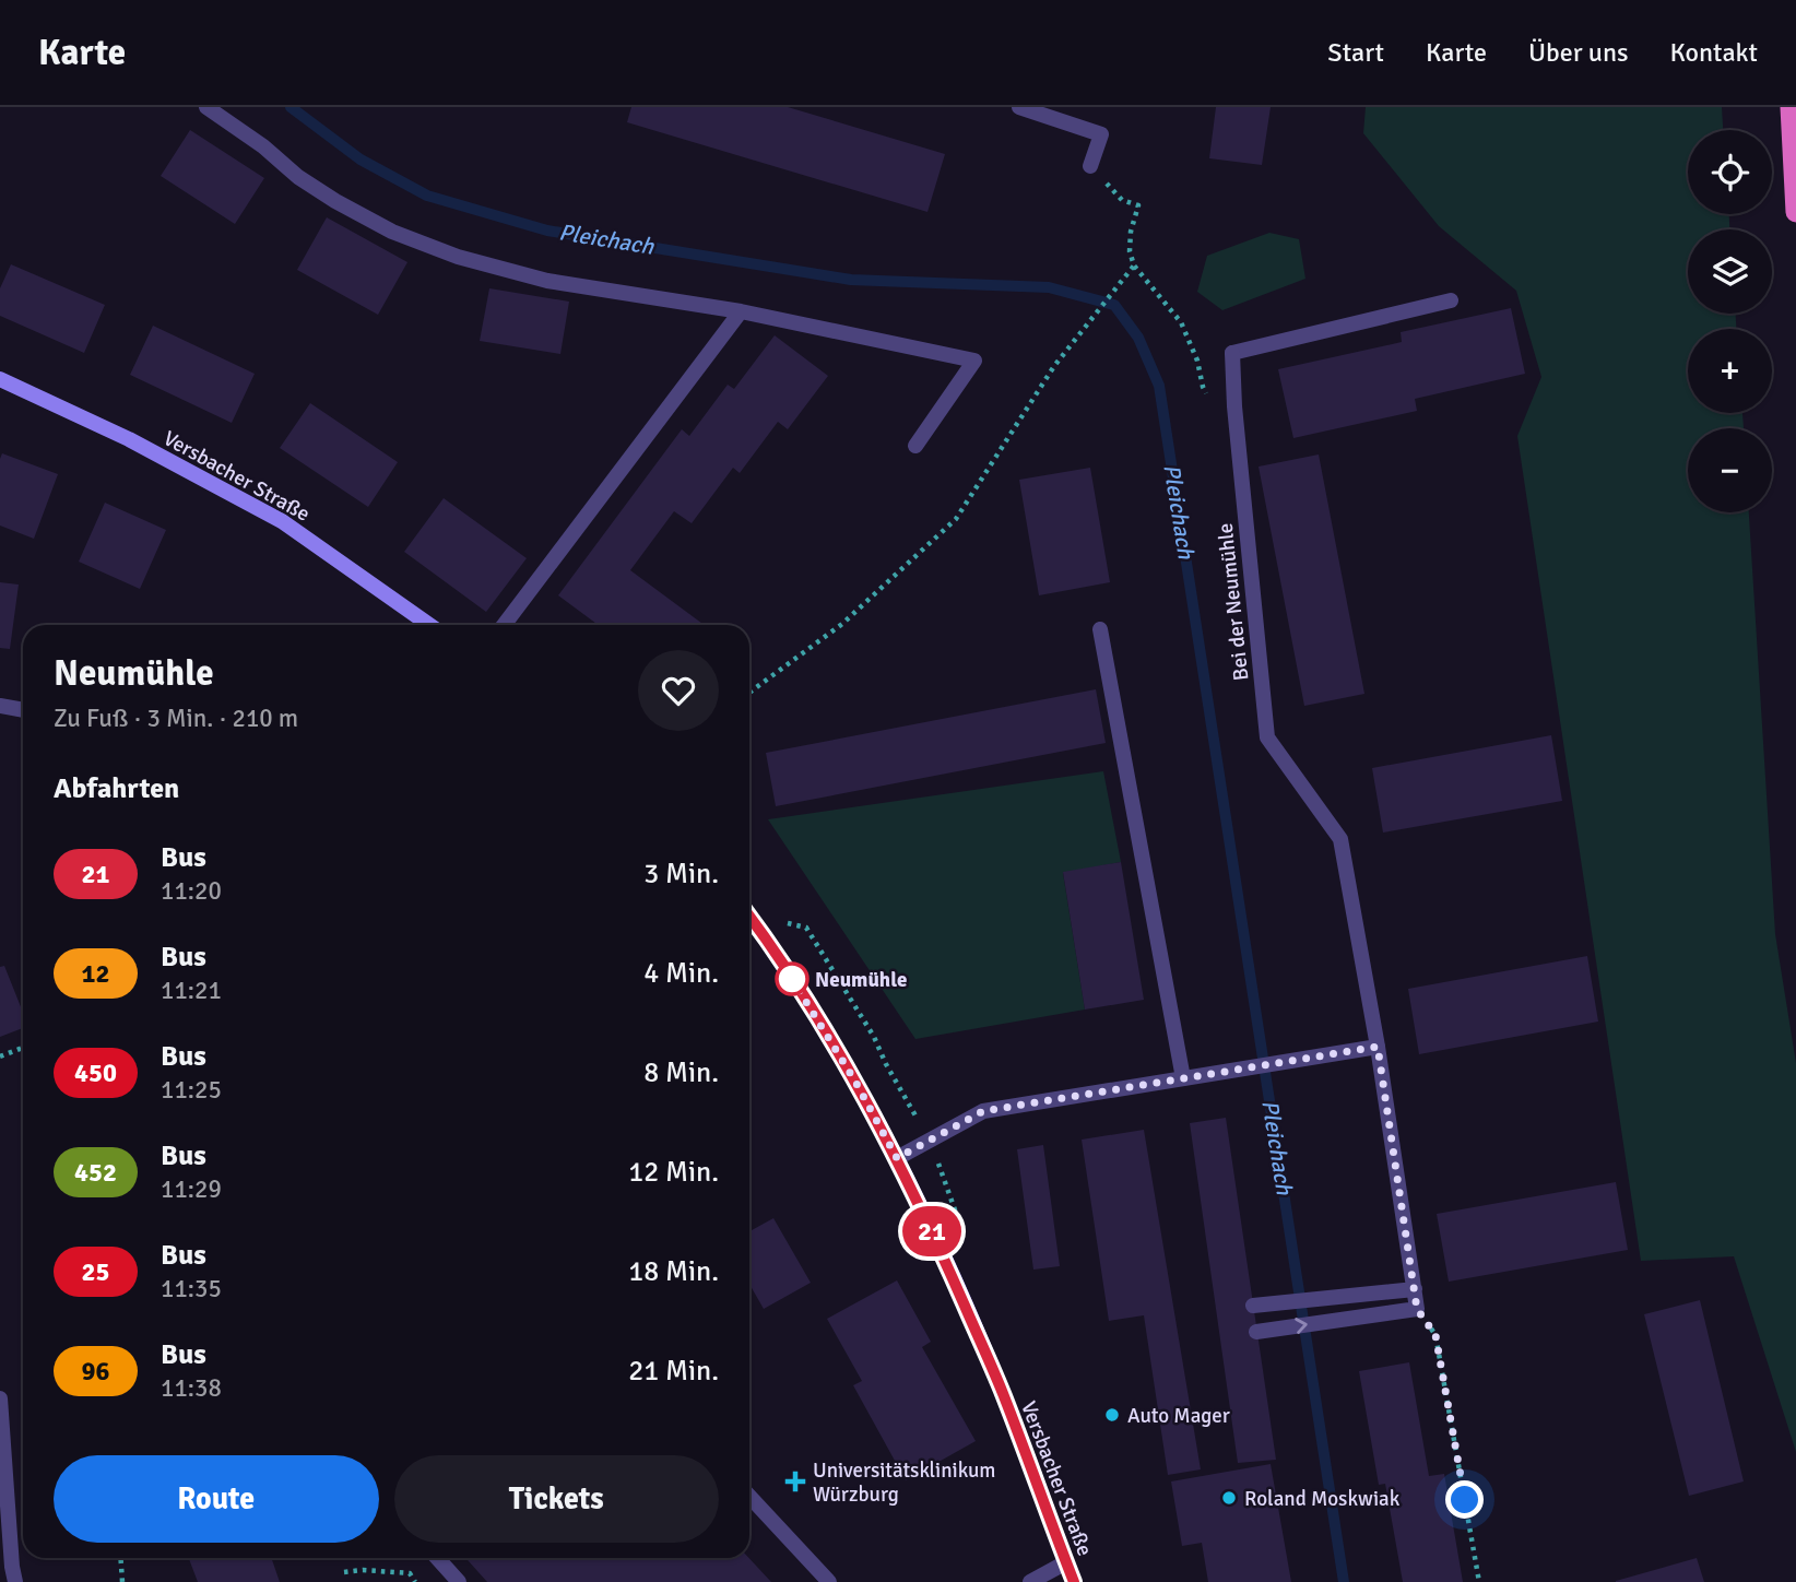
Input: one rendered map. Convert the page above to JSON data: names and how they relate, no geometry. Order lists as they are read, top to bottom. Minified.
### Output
{"streets":{"main road":["Versbacher Straße"],"street":["Bei der Neumühle"]},"water":["Pleichach"],"places":{"other":["Neumühle","Auto Mager","Roland Moskwiak"],"health":["Universitätsklinikum Würzburg"]},"lines":["bus line 21"],"page":{"header":"Karte","nav":["Start","Karte","Über uns","Kontakt"],"on_map":"21","map_buttons":["+","−"],"heading":[["Neumühle","Zu Fuß · 3 Min. · 210 m"],"Abfahrten"],"list":[{"mark":"21","name":"Bus","note":"11:20","value":"3 Min."},{"mark":"12","name":"Bus","note":"11:21","value":"4 Min."},{"mark":"450","name":"Bus","note":"11:25","value":"8 Min."},{"mark":"452","name":"Bus","note":"11:29","value":"12 Min."},{"mark":"25","name":"Bus","note":"11:35","value":"18 Min."},{"mark":"96","name":"Bus","note":"11:38","value":"21 Min."}],"buttons":["Route","Tickets"]}}
